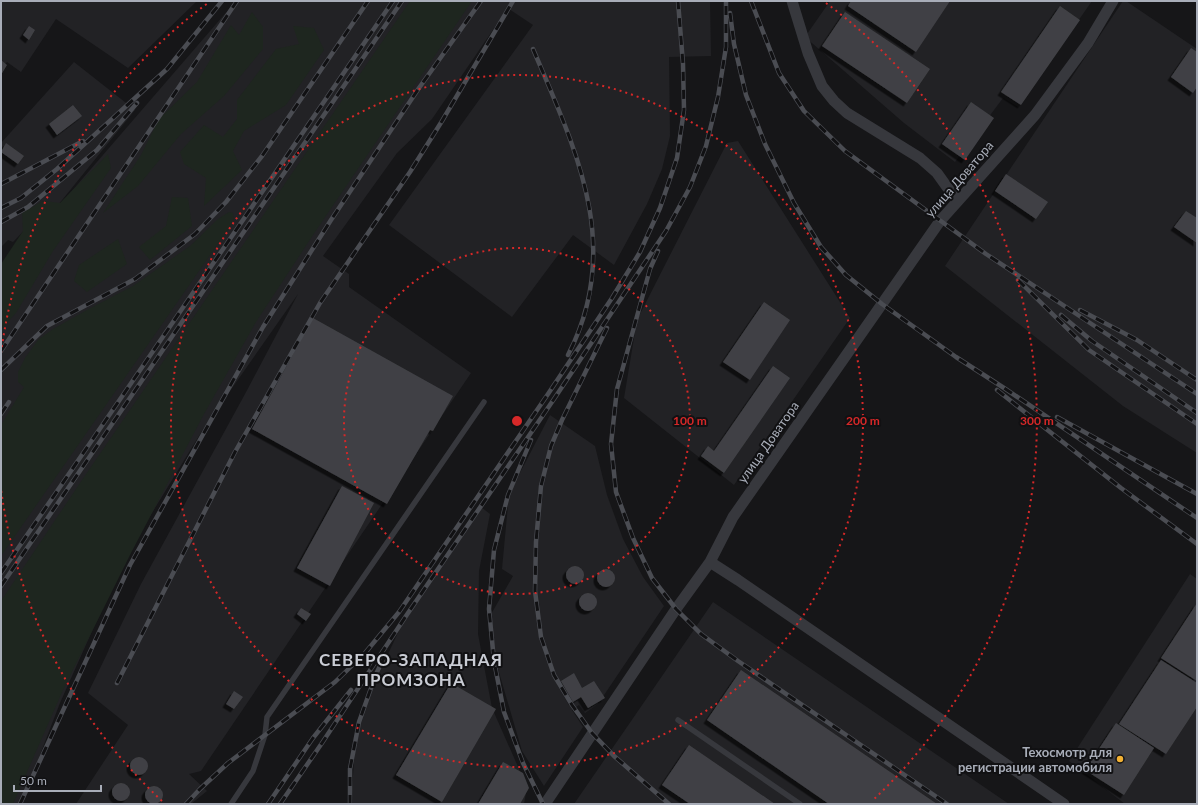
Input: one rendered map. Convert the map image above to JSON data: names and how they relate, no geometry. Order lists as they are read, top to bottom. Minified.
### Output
{"streets":{"street":["улица Доватора"]},"districts":["СЕВЕРО-ЗАПАДНАЯ ПРОМЗОНА"],"places":["Техосмотр для регистрации автомобиля"],"scale_bar":"50 m","rings":["100 m","200 m","300 m"]}
